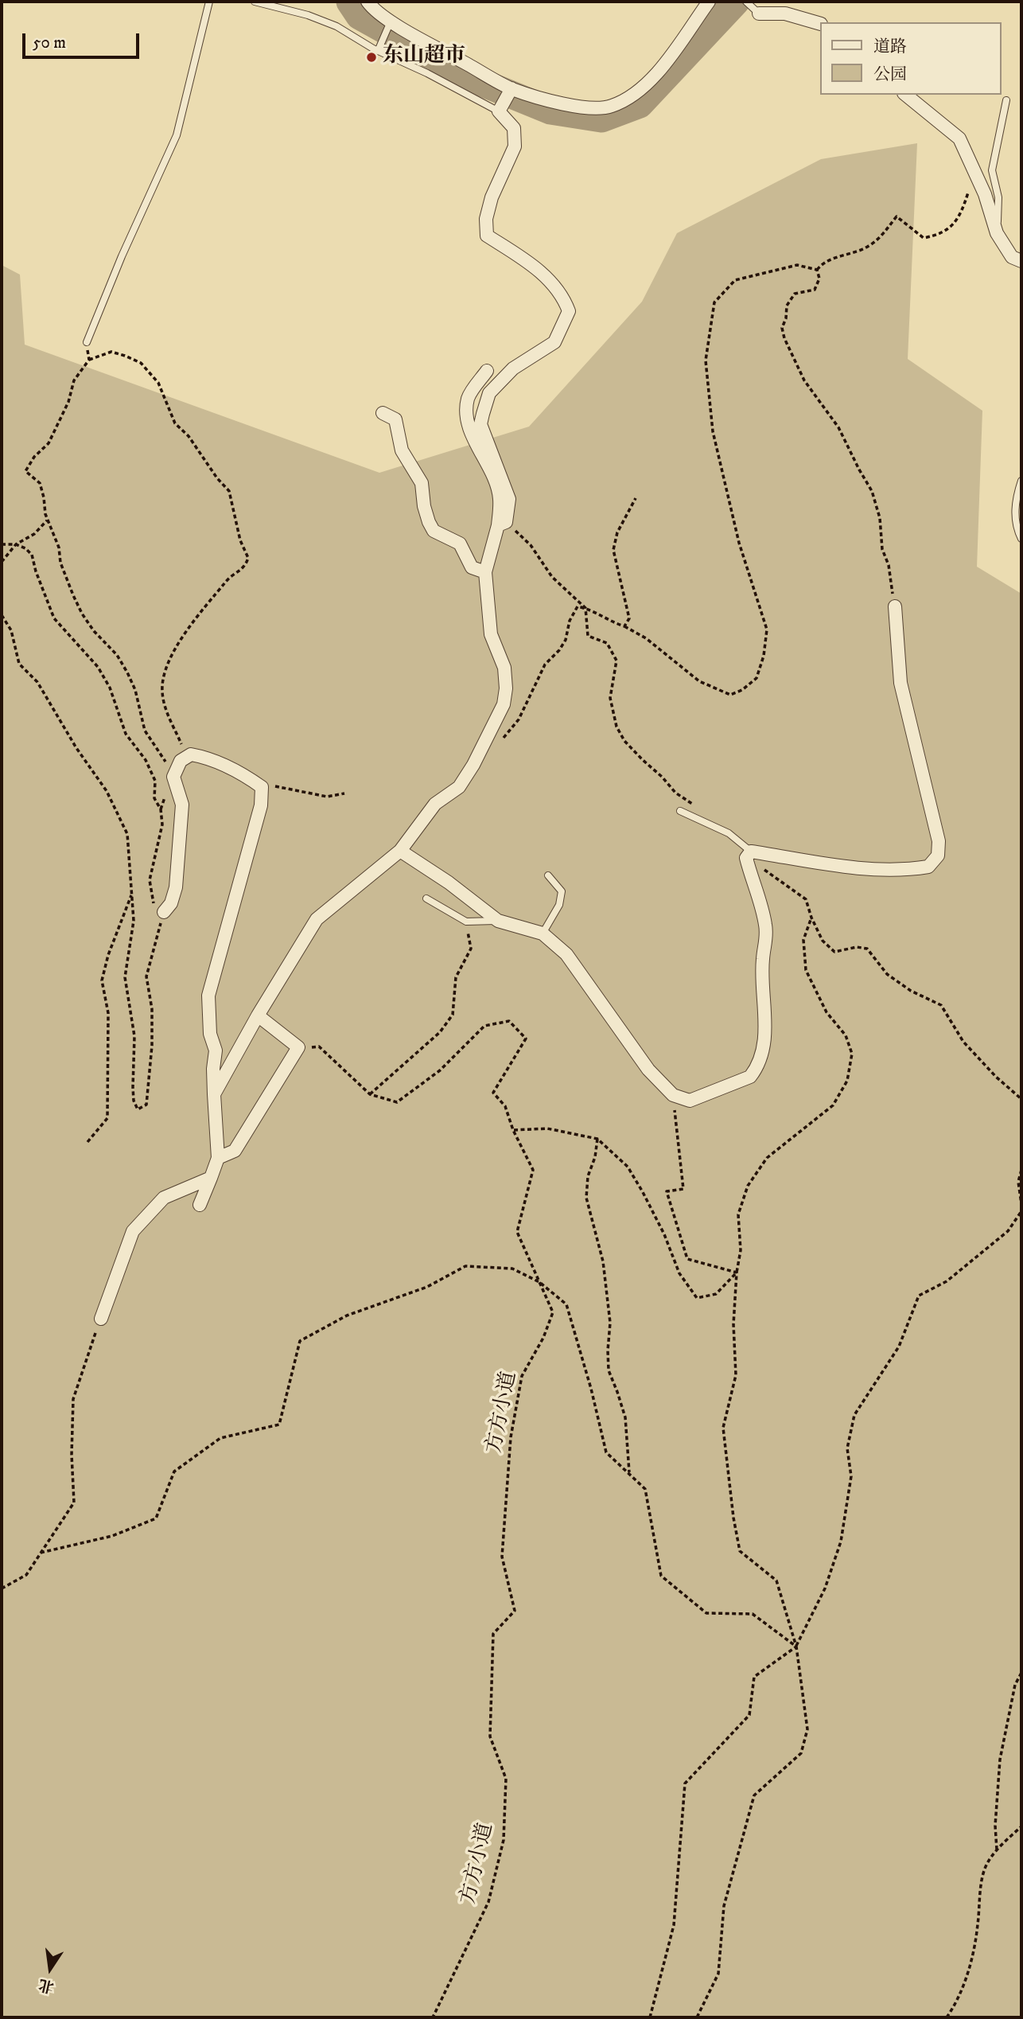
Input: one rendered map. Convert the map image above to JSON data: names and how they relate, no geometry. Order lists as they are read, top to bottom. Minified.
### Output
{"streets":{"path":["方方小道"]},"places":["东山超市"],"legend":["道路","公园"],"scale_bar":"50 m","north":"bottom"}
